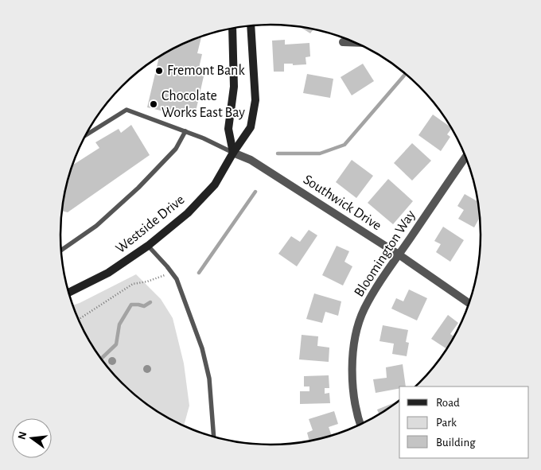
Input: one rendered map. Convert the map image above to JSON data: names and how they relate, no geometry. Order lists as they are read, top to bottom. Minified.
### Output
{"streets":{"street":["Southwick Drive","Westside Drive","Bloomington Way"]},"crossings":[["Southwick Drive","Westside Drive"],["Southwick Drive","Bloomington Way"]],"places":["Fremont Bank","Chocolate Works East Bay"],"legend":["Road","Park","Building"],"north":"left"}
